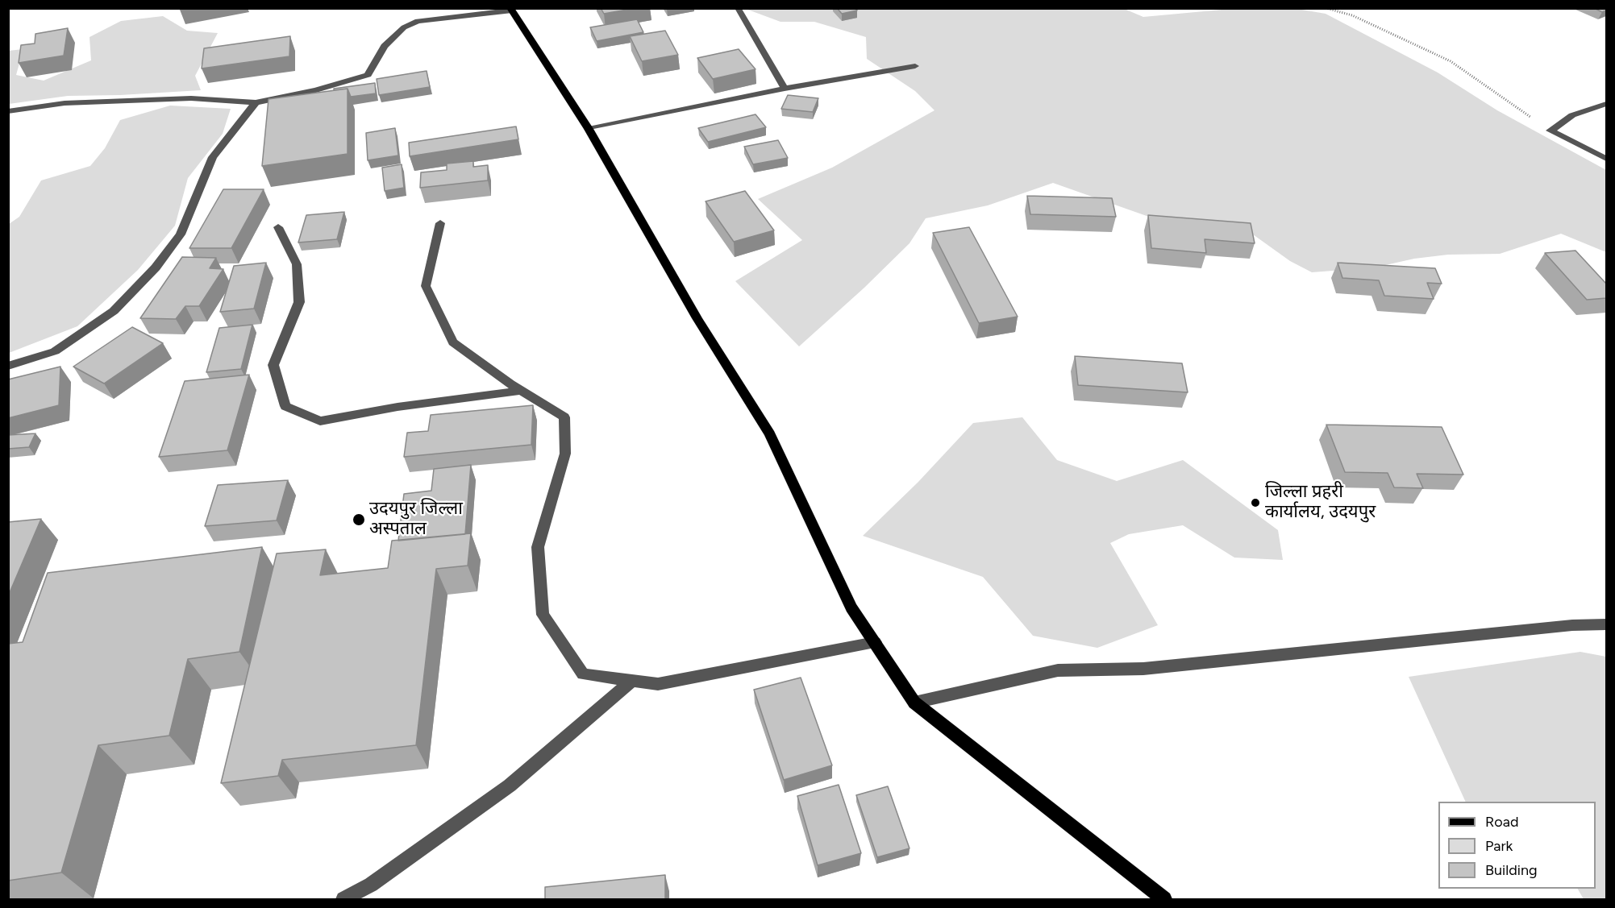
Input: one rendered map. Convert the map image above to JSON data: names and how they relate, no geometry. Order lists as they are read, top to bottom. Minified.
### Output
{"places":["जिल्ला प्रहरी कार्यालय, उदयपुर","उदयपुर जिल्ला अस्पताल"],"legend":["Road","Park","Building"]}
